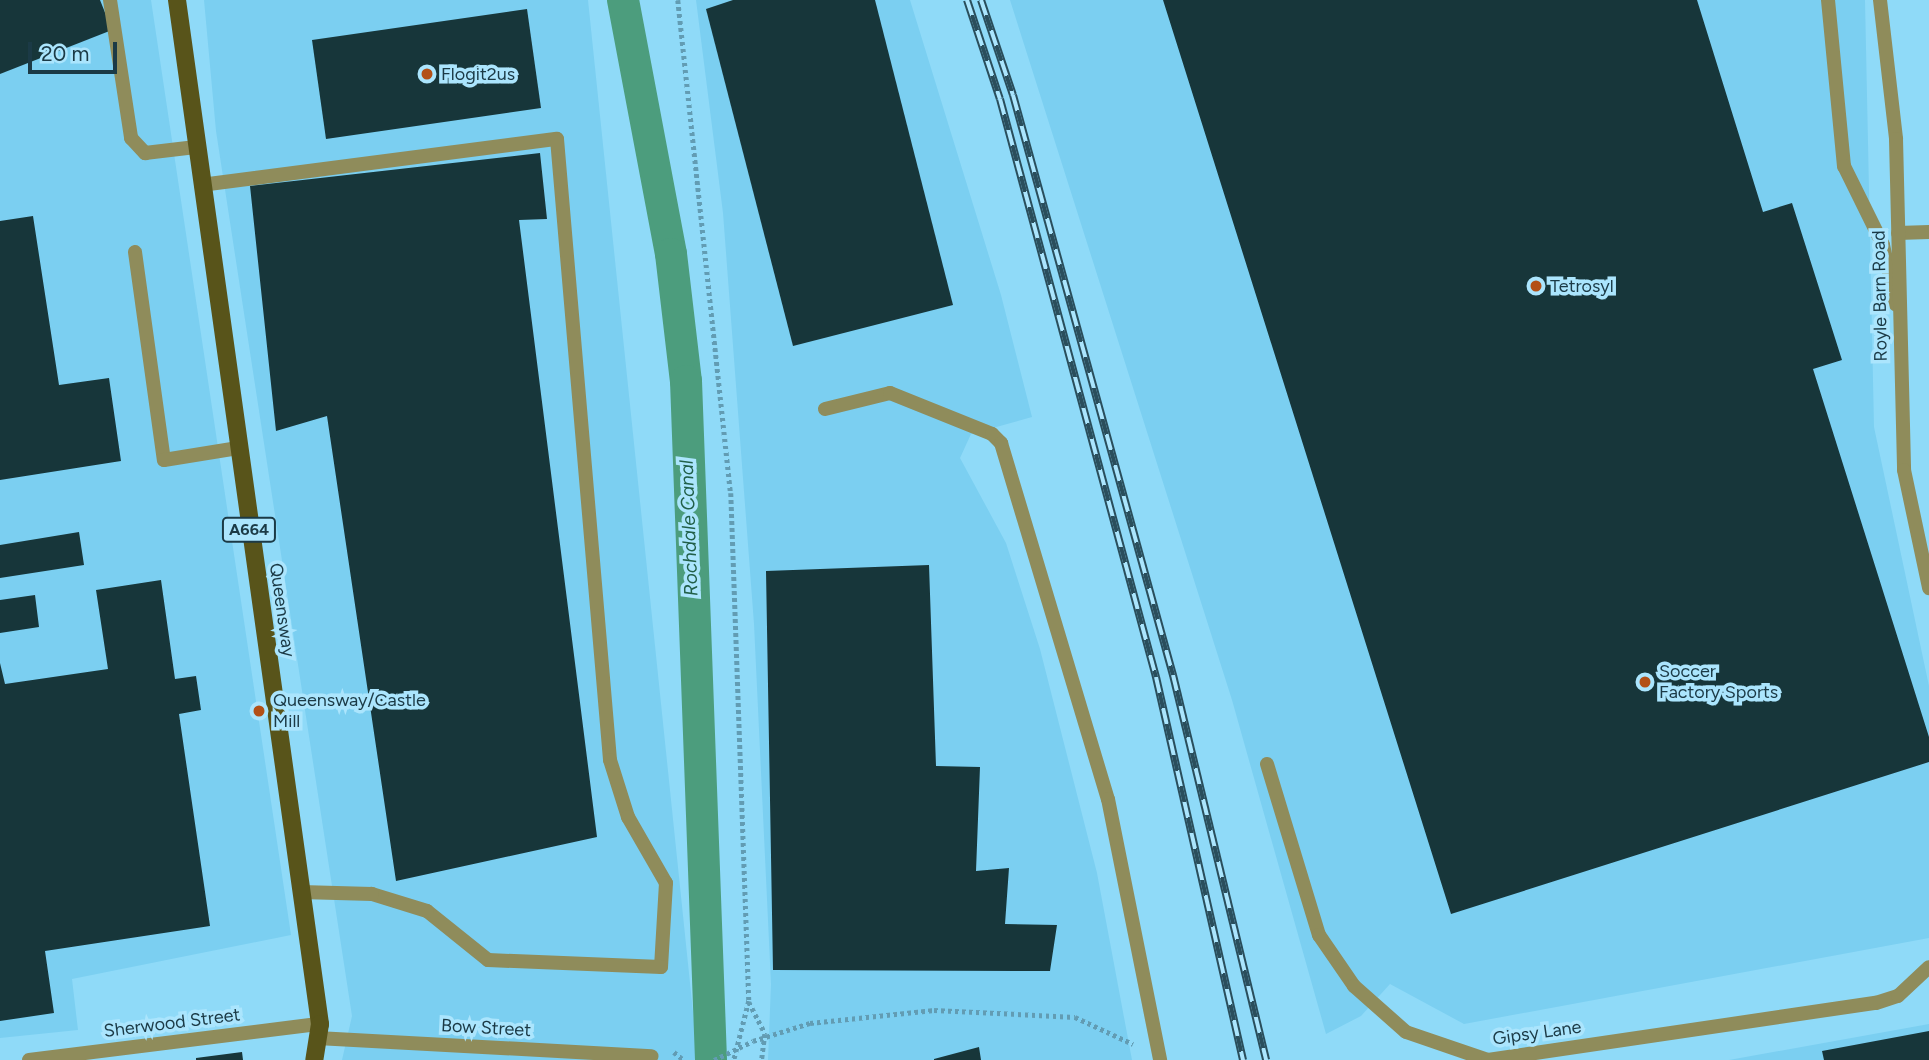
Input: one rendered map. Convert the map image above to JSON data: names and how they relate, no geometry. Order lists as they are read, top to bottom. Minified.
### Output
{"streets":{"main road":["A664","Queensway"],"street":["Royle Barn Road","Sherwood Street","Bow Street","Gipsy Lane"]},"crossings":[["Queensway","Sherwood Street"],["Queensway","Bow Street"],["Sherwood Street","Bow Street"]],"water":["Rochdale Canal"],"places":["Flogit2us","Tetrosyl","Soccer Factory Sports","Queensway/Castle Mill"],"scale_bar":"20 m"}
